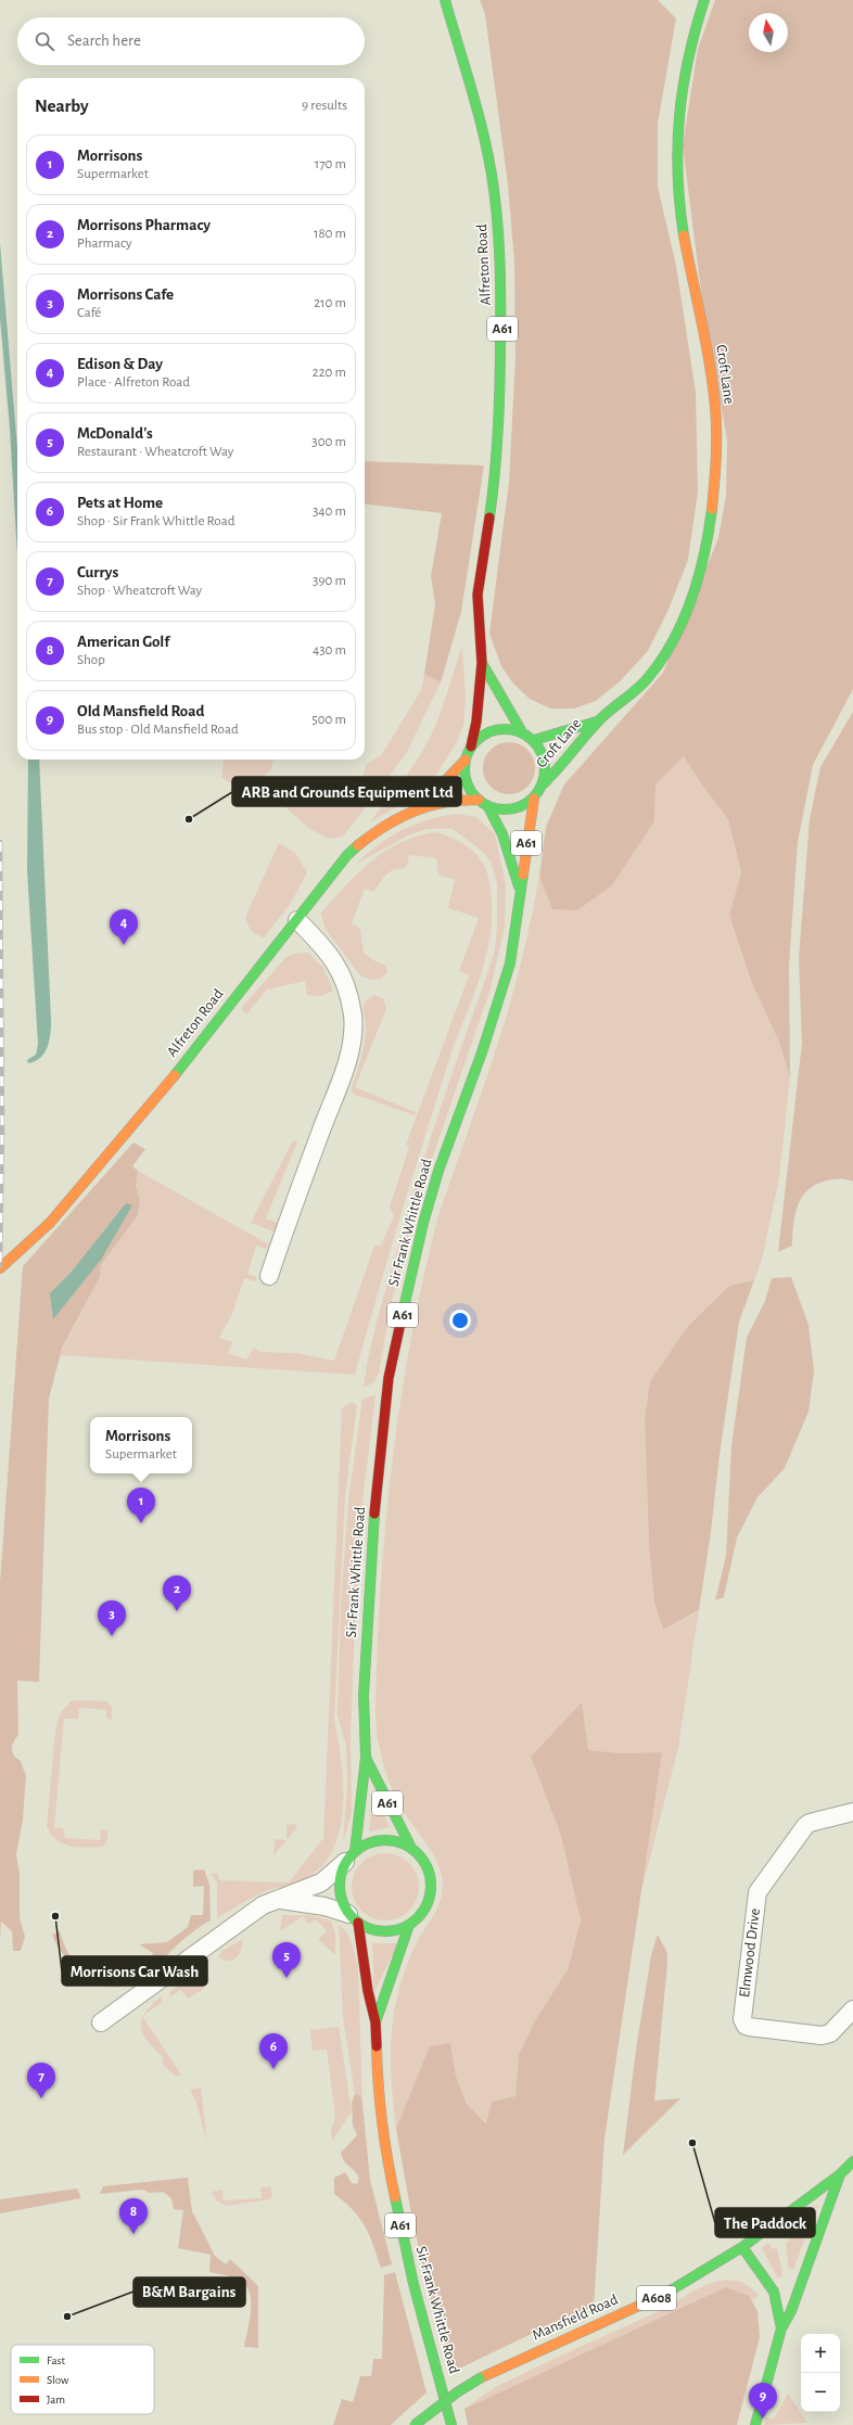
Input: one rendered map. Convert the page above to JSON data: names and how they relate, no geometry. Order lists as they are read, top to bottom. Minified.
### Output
{"streets":{"main road":["Alfreton Road","A61","Croft Lane","Sir Frank Whittle Road","A608","Mansfield Road"],"street":["Elmwood Drive"]},"crossings":[["Alfreton Road","Croft Lane"],["Alfreton Road","Sir Frank Whittle Road"],["Croft Lane","Sir Frank Whittle Road"]],"places":["ARB and Grounds Equipment Ltd","Morrisons Car Wash","The Paddock","B&M Bargains"],"legend":["Fast","Slow","Jam"],"north":"top","page":{"search":"Search here","heading":["Nearby","9 results"],"list":[{"mark":"1","name":"Morrisons","note":"Supermarket","value":"170 m"},{"mark":"2","name":"Morrisons Pharmacy","note":"Pharmacy","value":"180 m"},{"mark":"3","name":"Morrisons Cafe","note":"Café","value":"210 m"},{"mark":"4","name":"Edison & Day","note":"Place · Alfreton Road","value":"220 m"},{"mark":"5","name":"McDonald's","note":"Restaurant · Wheatcroft Way","value":"300 m"},{"mark":"6","name":"Pets at Home","note":"Shop · Sir Frank Whittle Road","value":"340 m"},{"mark":"7","name":"Currys","note":"Shop · Wheatcroft Way","value":"390 m"},{"mark":"8","name":"American Golf","note":"Shop","value":"430 m"},{"mark":"9","name":"Old Mansfield Road","note":"Bus stop · Old Mansfield Road","value":"500 m"}],"pins":["4","1","2","3","5","6","7","8","9"],"popup":["Morrisons","Supermarket"],"map_buttons":["+","−"]}}
